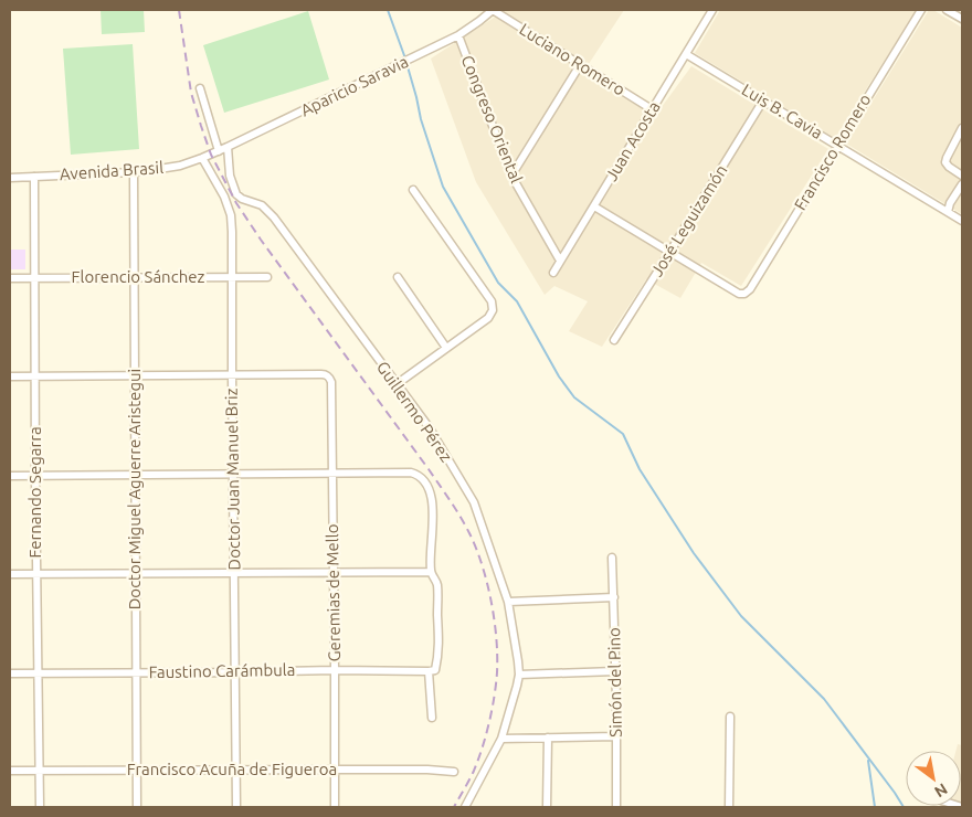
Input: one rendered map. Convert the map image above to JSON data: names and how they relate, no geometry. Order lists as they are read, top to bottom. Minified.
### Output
{"streets":{"street":["Luciano Romero","Aparicio Saravia","Luis B. Cavia","Congreso Oriental","Juan Acosta","Francisco Romero","Avenida Brasil","José Leguizamón","Florencio Sánchez","Guillermo Pérez","Doctor Juan Manuel Briz","Doctor Miguel Aguerre Aristegui","Fernando Segarra","Geremias de Mello","Faustino Carámbula","Simón del Pino","Francisco Acuña de Figueroa"]},"crossings":[["Luciano Romero","Aparicio Saravia"],["Luciano Romero","Juan Acosta"],["Aparicio Saravia","Congreso Oriental"],["Aparicio Saravia","Avenida Brasil"],["Aparicio Saravia","Guillermo Pérez"],["Luis B. Cavia","Juan Acosta"],["Luis B. Cavia","Francisco Romero"],["Luis B. Cavia","José Leguizamón"],["Congreso Oriental","Juan Acosta"],["Francisco Romero","José Leguizamón"],["Avenida Brasil","Doctor Juan Manuel Briz"],["Avenida Brasil","Doctor Miguel Aguerre Aristegui"],["Avenida Brasil","Fernando Segarra"],["Florencio Sánchez","Doctor Juan Manuel Briz"],["Florencio Sánchez","Doctor Miguel Aguerre Aristegui"],["Florencio Sánchez","Fernando Segarra"],["Doctor Juan Manuel Briz","Geremias de Mello"],["Doctor Juan Manuel Briz","Faustino Carámbula"],["Doctor Juan Manuel Briz","Francisco Acuña de Figueroa"],["Doctor Miguel Aguerre Aristegui","Faustino Carámbula"],["Doctor Miguel Aguerre Aristegui","Francisco Acuña de Figueroa"],["Fernando Segarra","Faustino Carámbula"],["Fernando Segarra","Francisco Acuña de Figueroa"],["Geremias de Mello","Faustino Carámbula"],["Geremias de Mello","Francisco Acuña de Figueroa"]],"north":"bottom right"}
